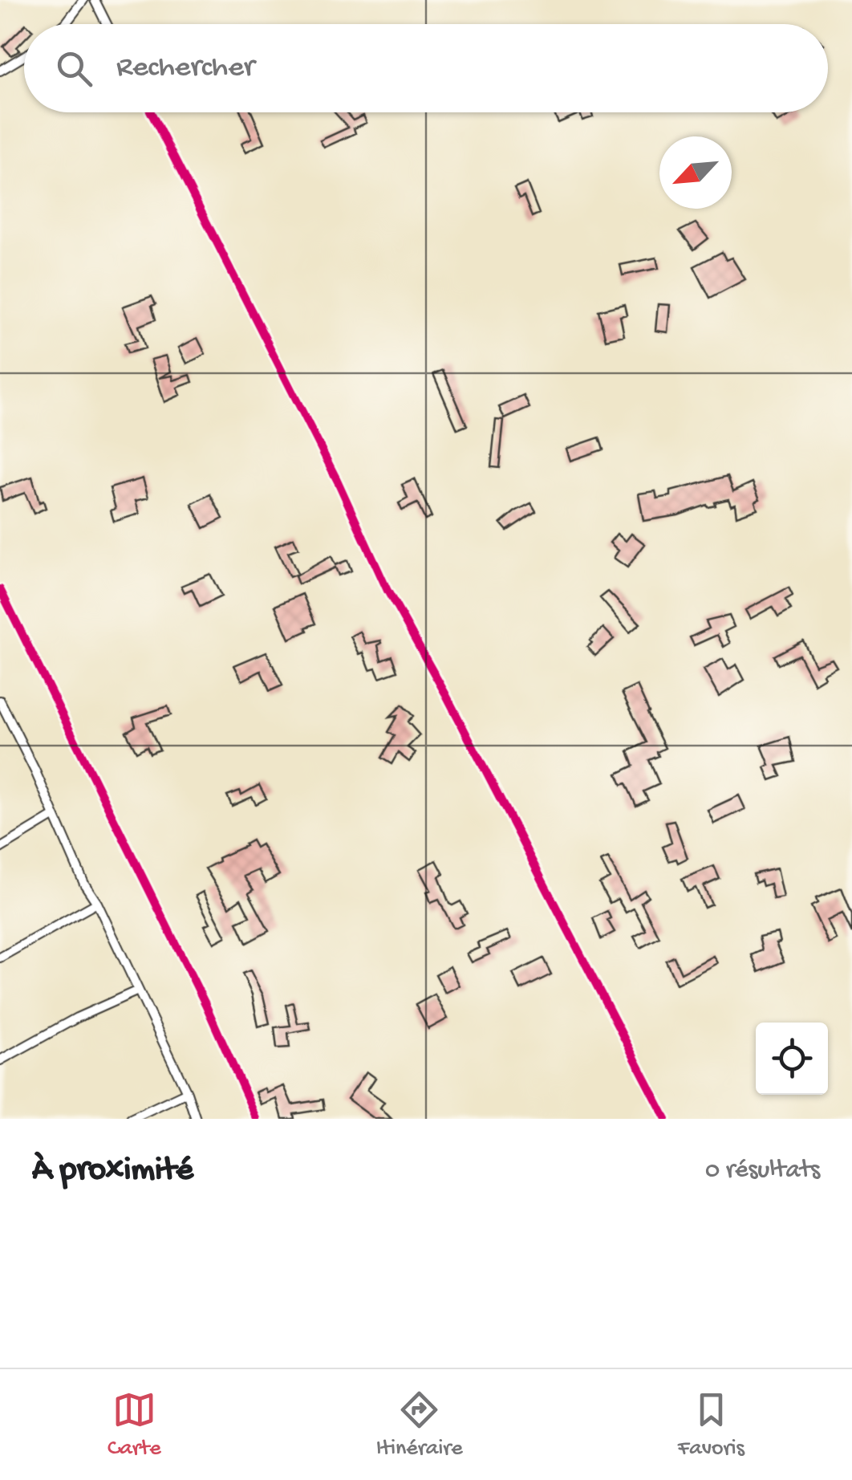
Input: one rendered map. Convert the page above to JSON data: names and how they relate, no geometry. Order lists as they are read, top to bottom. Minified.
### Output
{"north":"bottom left","page":{"search":"Rechercher","heading":["À proximité","0 résultats"],"nav":["Carte","Itinéraire","Favoris"]}}
